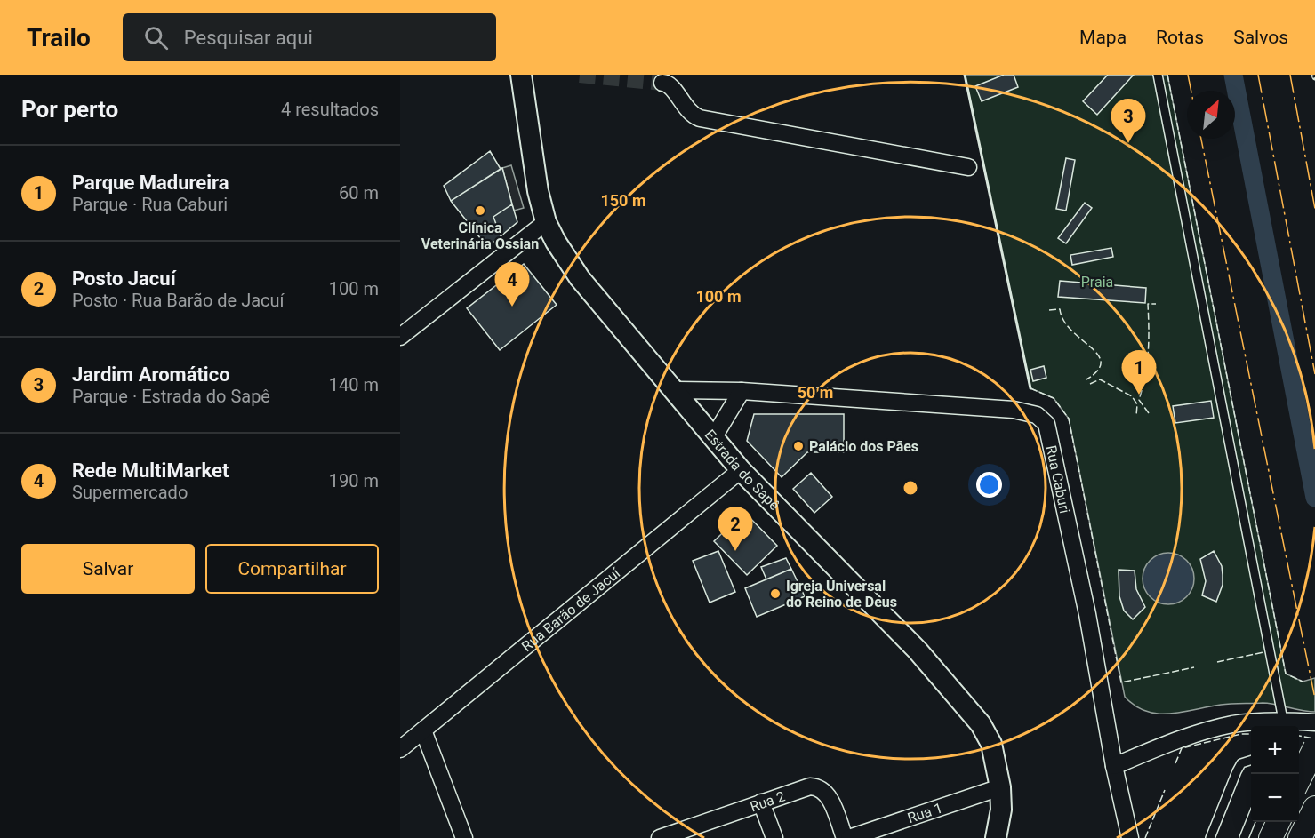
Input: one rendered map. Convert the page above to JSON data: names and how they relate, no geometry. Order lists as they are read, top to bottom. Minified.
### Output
{"streets":{"street":["Estrada do Sapê","Rua Caburi","Rua Barão de Jacuí","Rua 2","Rua 1"]},"crossings":[["Estrada do Sapê","Rua Caburi"],["Estrada do Sapê","Rua Barão de Jacuí"],["Estrada do Sapê","Rua 1"]],"parks":["Praia"],"places":["Clínica Veterinária Ossian","Palácio dos Pães","Igreja Universal do Reino de Deus"],"north":"top right","page":{"header":"Trailo","search":"Pesquisar aqui","nav":["Mapa","Rotas","Salvos"],"heading":["Por perto","4 resultados"],"pins":["3","4","1","2"],"list":[{"mark":"1","name":"Parque Madureira","note":"Parque · Rua Caburi","value":"60 m"},{"mark":"2","name":"Posto Jacuí","note":"Posto · Rua Barão de Jacuí","value":"100 m"},{"mark":"3","name":"Jardim Aromático","note":"Parque · Estrada do Sapê","value":"140 m"},{"mark":"4","name":"Rede MultiMarket","note":"Supermercado","value":"190 m"}],"buttons":["Salvar","Compartilhar"],"map_buttons":["+","−"]},"rings":["150 m","100 m","50 m"]}
